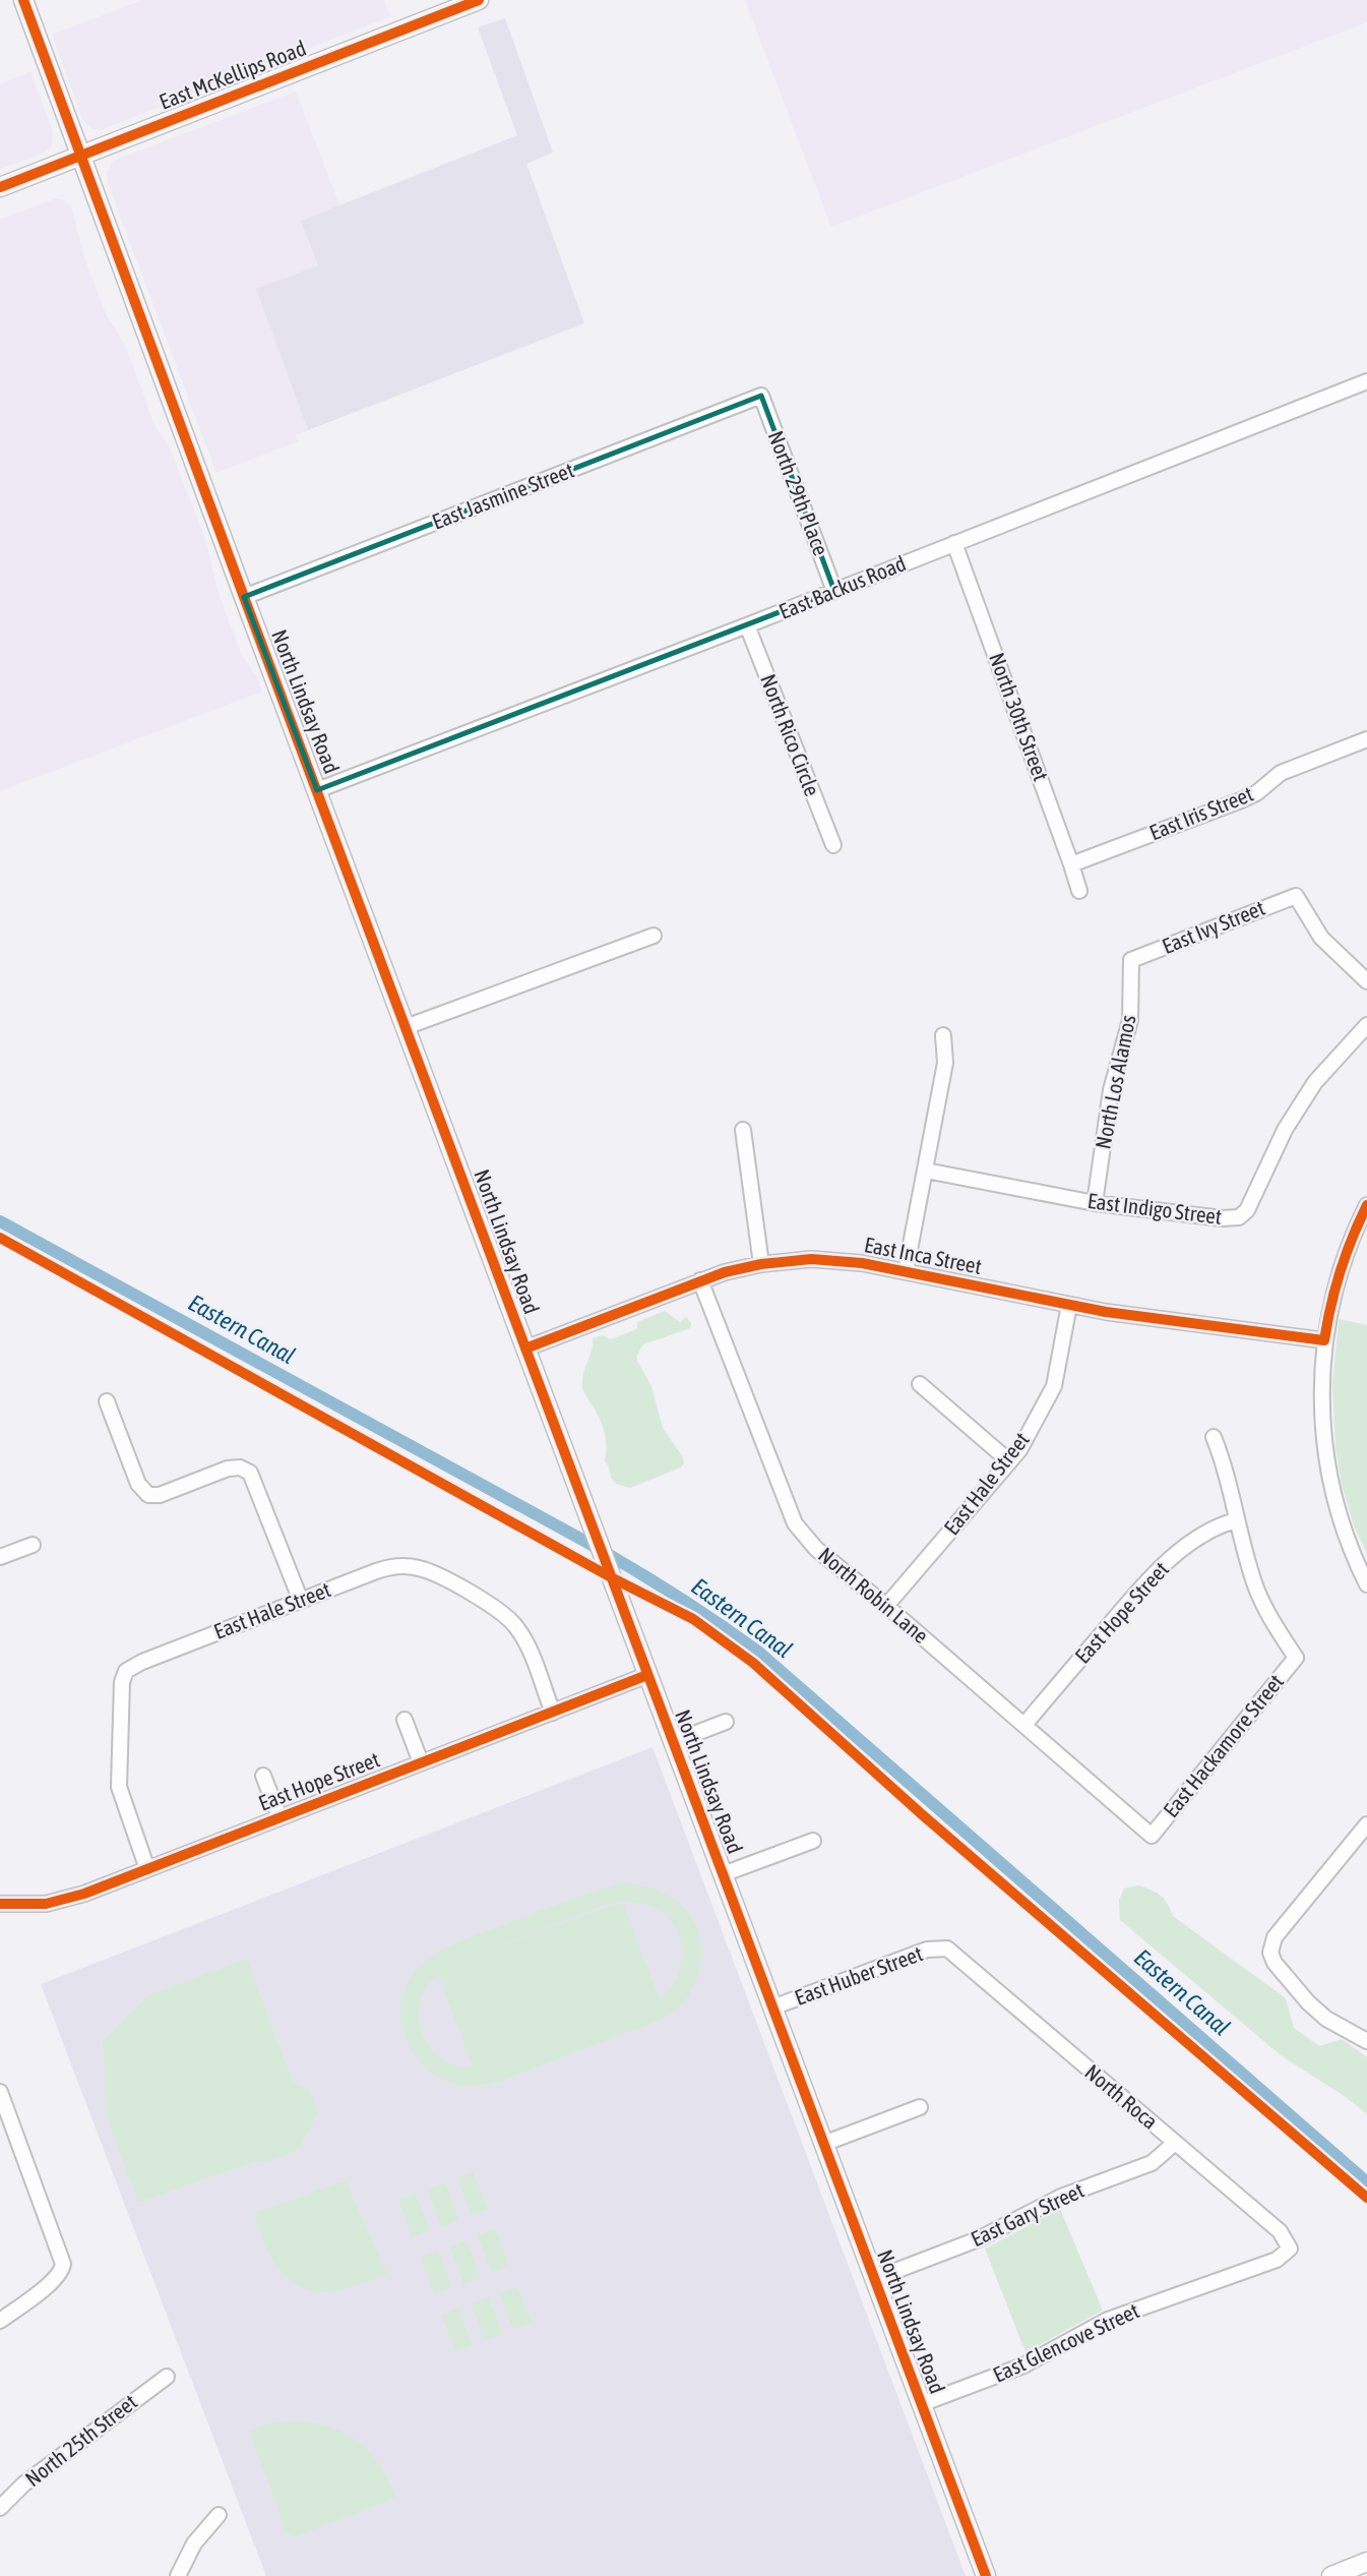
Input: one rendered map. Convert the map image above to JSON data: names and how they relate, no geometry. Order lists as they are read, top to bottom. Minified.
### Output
{"streets":{"main road":["East McKellips Road","North Lindsay Road"],"street":["North 29th Place","East Jasmine Street","East Backus Road","North 30th Street","North Rico Circle","East Iris Street","East Ivy Street","North Los Alamos","East Indigo Street","East Inca Street","East Hale Street","North Robin Lane","East Hope Street","East Hackamore Street","East Huber Street","North Roca","East Gary Street","East Glencove Street","North 25th Street"]},"crossings":[["East McKellips Road","North Lindsay Road"],["North 29th Place","East Jasmine Street"],["North 29th Place","East Backus Road"],["East Jasmine Street","North Lindsay Road"],["East Backus Road","North Lindsay Road"],["East Backus Road","North 30th Street"],["East Backus Road","North Rico Circle"],["North Lindsay Road","East Inca Street"],["North Lindsay Road","East Hope Street"],["North Lindsay Road","East Huber Street"],["North Lindsay Road","East Gary Street"],["North Lindsay Road","East Glencove Street"],["North 30th Street","East Iris Street"],["East Ivy Street","North Los Alamos"],["North Los Alamos","East Indigo Street"],["East Inca Street","East Hale Street"],["East Inca Street","North Robin Lane"],["East Hale Street","North Robin Lane"],["East Hale Street","East Hope Street"],["North Robin Lane","East Hope Street"],["North Robin Lane","East Hackamore Street"],["East Hope Street","East Hackamore Street"],["East Huber Street","North Roca"],["North Roca","East Gary Street"],["North Roca","East Glencove Street"]],"water":["Eastern Canal"]}
